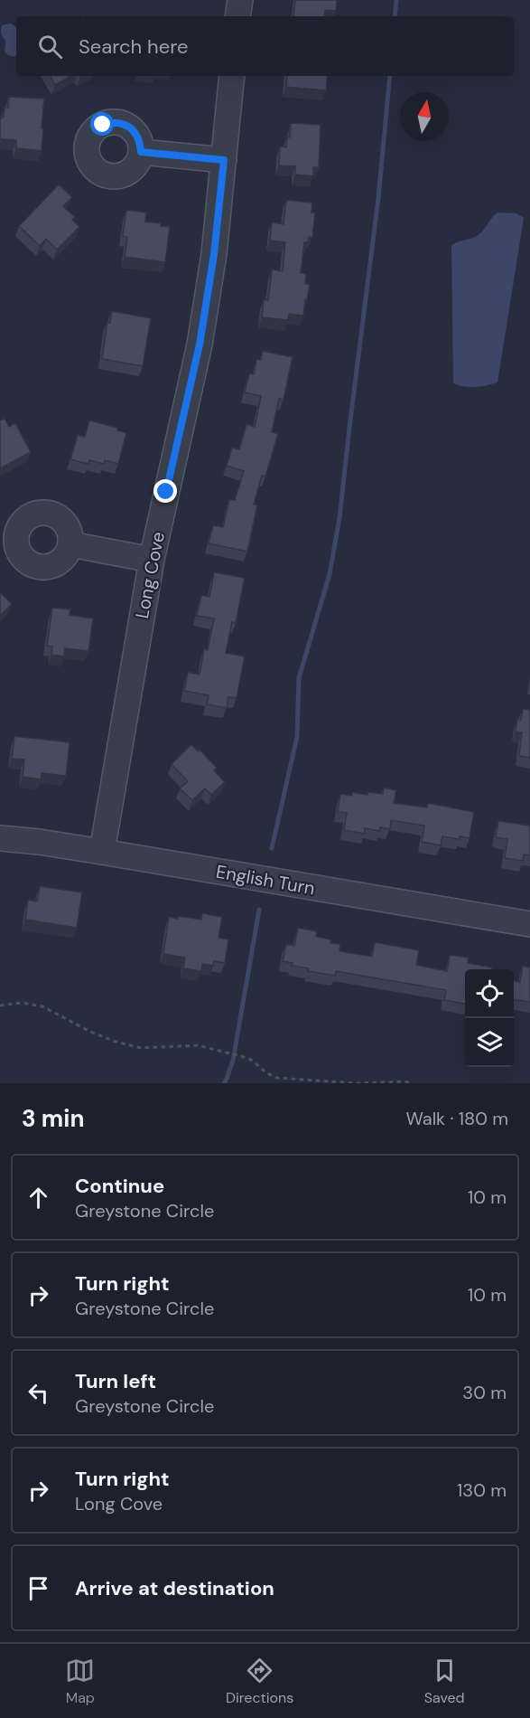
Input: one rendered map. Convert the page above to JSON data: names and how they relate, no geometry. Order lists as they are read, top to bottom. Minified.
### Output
{"streets":{"street":["Long Cove","English Turn"]},"crossings":[["Long Cove","English Turn"]],"north":"top","page":{"search":"Search here","heading":["3 min","Walk · 180 m"],"list":[["Continue","Greystone Circle","10 m"],["Turn right","Greystone Circle","10 m"],["Turn left","Greystone Circle","30 m"],["Turn right","Long Cove","130 m"],"Arrive at destination"],"nav":["Map","Directions","Saved"]}}
